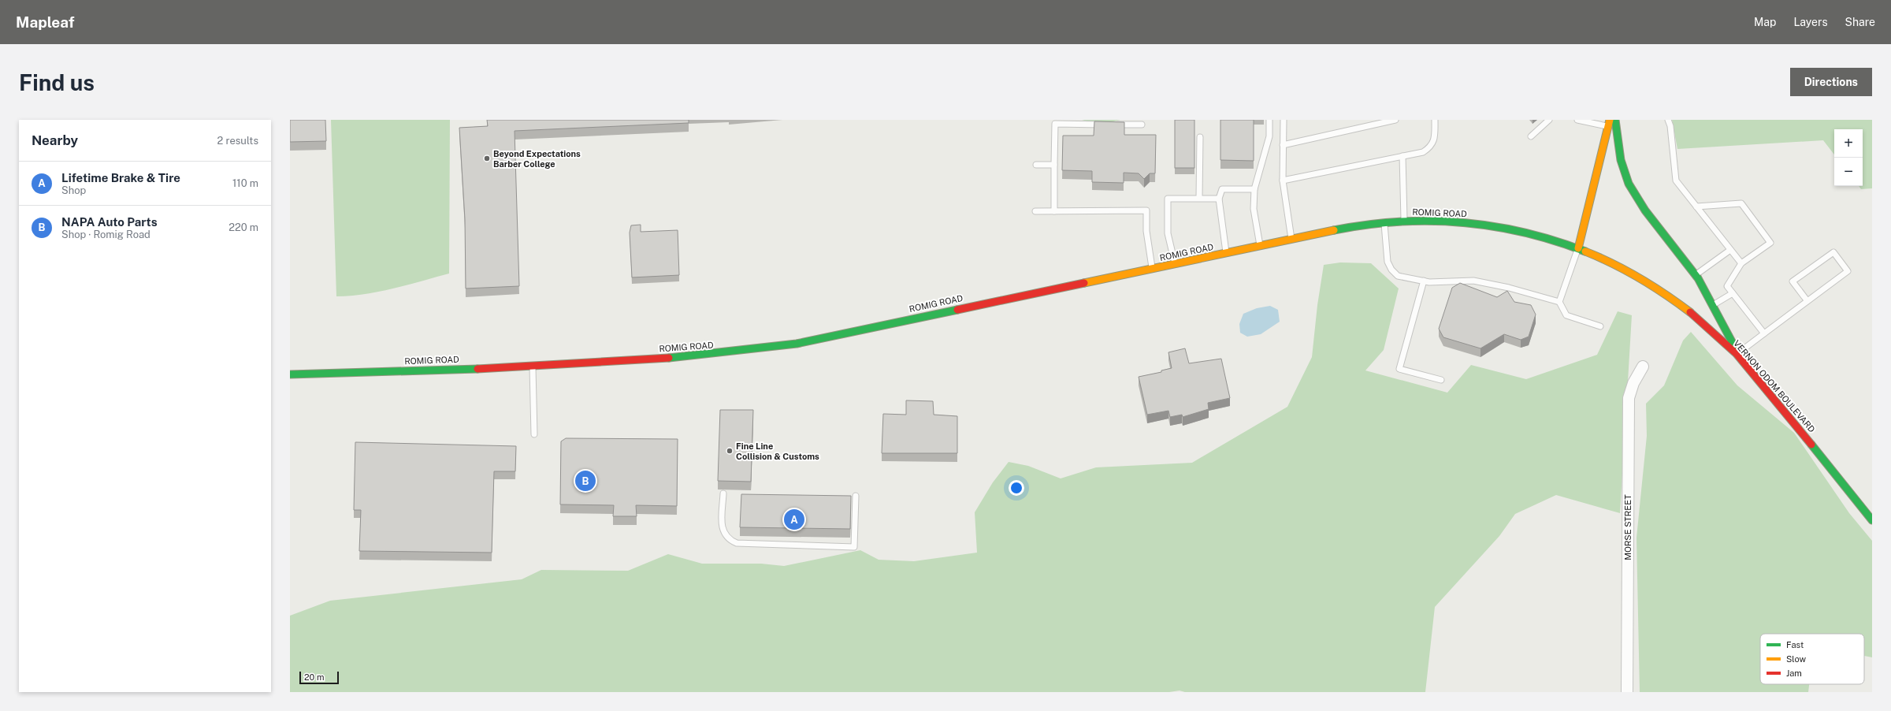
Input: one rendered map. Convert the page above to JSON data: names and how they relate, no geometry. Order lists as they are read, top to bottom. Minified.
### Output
{"streets":{"street":["ROMIG ROAD","VERNON ODOM BOULEVARD","MORSE STREET"]},"crossings":[["ROMIG ROAD","VERNON ODOM BOULEVARD"]],"places":["Beyond Expectations Barber College","Fine Line Collision & Customs"],"legend":["Fast","Slow","Jam"],"scale_bar":"20 m","page":{"header":"Mapleaf","nav":["Map","Layers","Share"],"buttons":"Directions","title":"Find us","heading":["Nearby","2 results"],"map_buttons":["+","−"],"list":[{"mark":"A","name":"Lifetime Brake & Tire","note":"Shop","value":"110 m"},{"mark":"B","name":"NAPA Auto Parts","note":"Shop · Romig Road","value":"220 m"}],"pins":["B","A"],"scale":"20 m"}}
